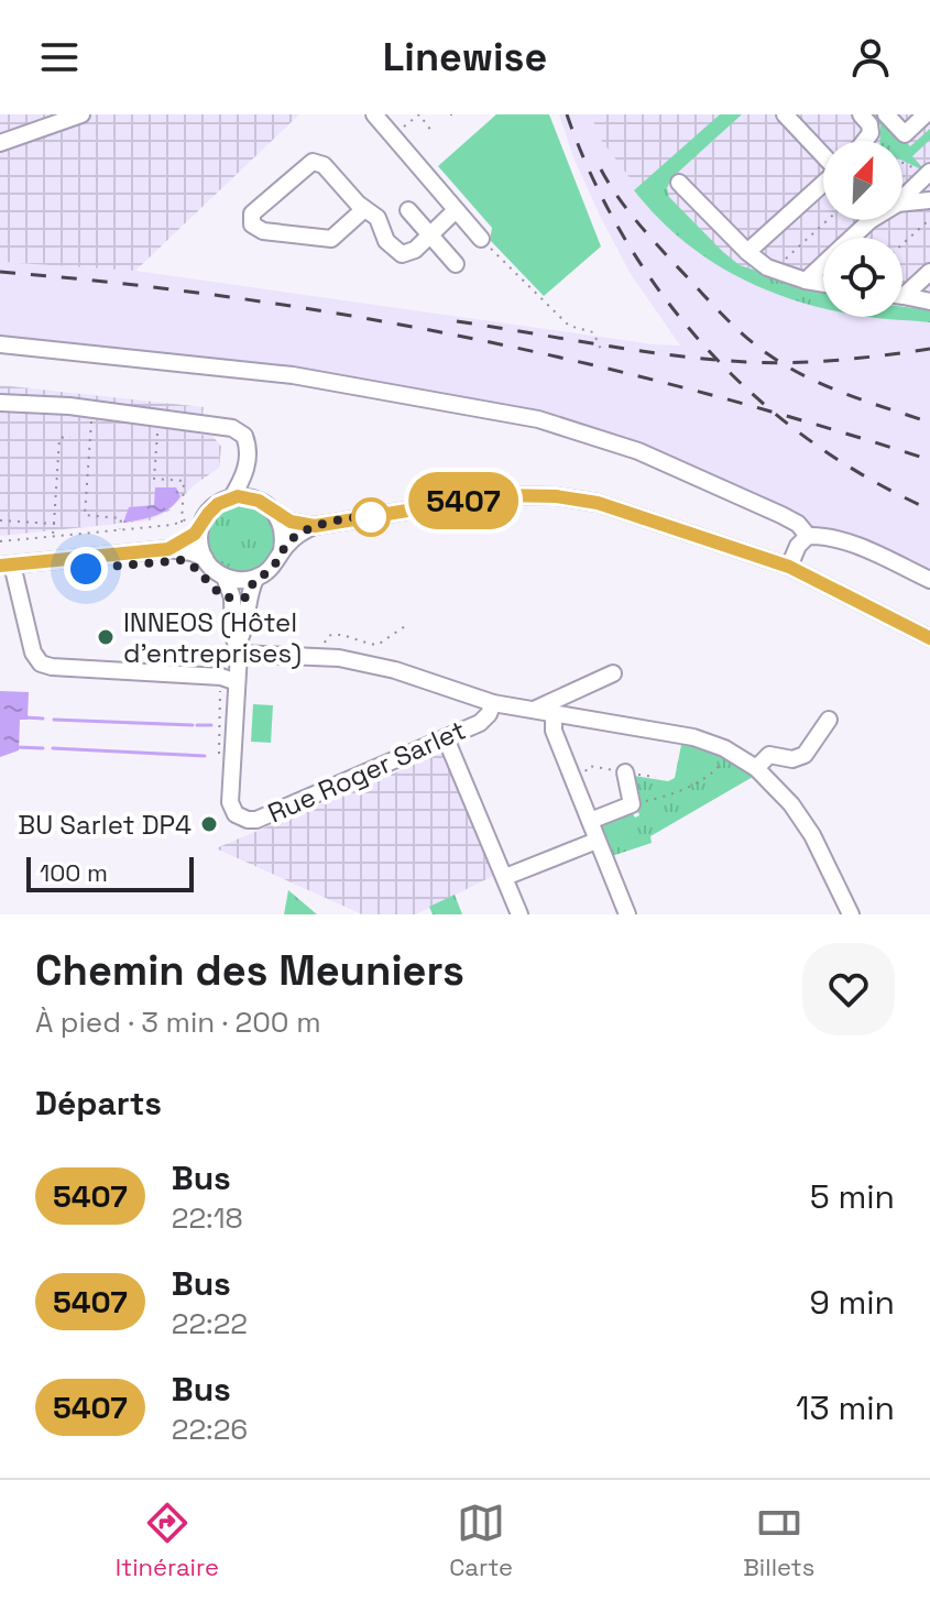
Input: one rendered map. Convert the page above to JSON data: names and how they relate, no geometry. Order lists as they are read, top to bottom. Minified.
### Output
{"streets":{"street":["Rue Roger Sarlet"]},"places":["INNEOS (Hôtel d'entreprises)","BU Sarlet DP4"],"lines":["bus line 5407"],"scale_bar":"100 m","north":"top right","page":{"header":"Linewise","on_map":"5407","scale":"100 m","heading":[["Chemin des Meuniers","À pied · 3 min · 200 m"],"Départs"],"list":[{"mark":"5407","name":"Bus","note":"22:18","value":"5 min"},{"mark":"5407","name":"Bus","note":"22:22","value":"9 min"},{"mark":"5407","name":"Bus","note":"22:26","value":"13 min"}],"tabs":["Itinéraire","Carte","Billets"]}}
